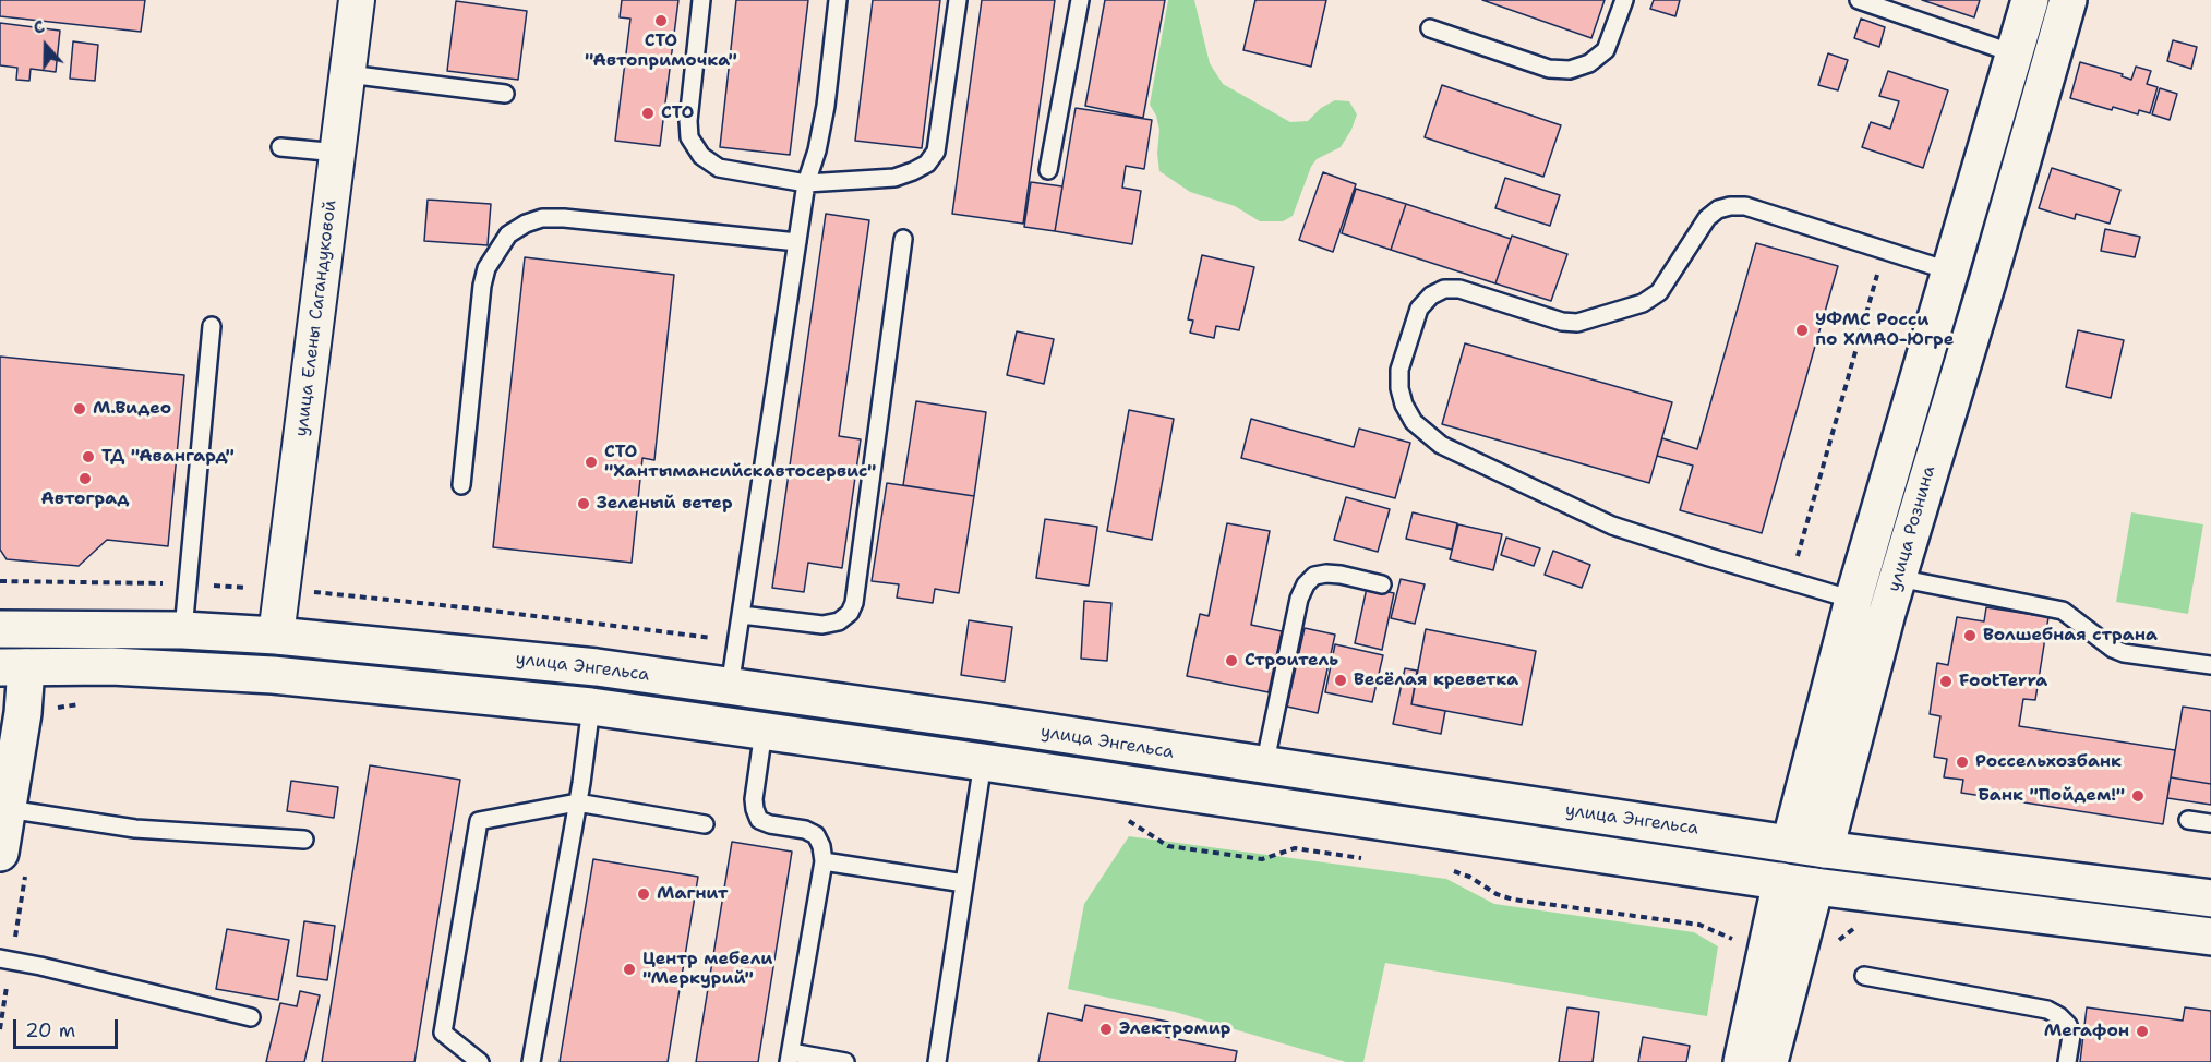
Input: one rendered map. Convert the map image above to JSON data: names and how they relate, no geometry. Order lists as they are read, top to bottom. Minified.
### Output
{"streets":{"main road":["улица Рознина","улица Энгельса"],"street":["улица Елены Сагандуковой"]},"crossings":[["улица Елены Сагандуковой","улица Энгельса"],["улица Рознина","улица Энгельса"]],"places":["СТО \"Автопримочка\"","СТО","УФМС Росси по ХМАО-Югре","М.Видео","ТД \"Авангард\"","СТО \"Хантымансийскавтосервис\"","Автоград","Зеленый ветер","Волшебная страна","Строитель","Весёлая креветка","FootTerra","Россельхозбанк","Банк \"Пойдем!\"","Магнит","Центр мебели \"Меркурий\"","Электромир","Мегафон"],"scale_bar":"20 m","north":"top"}
